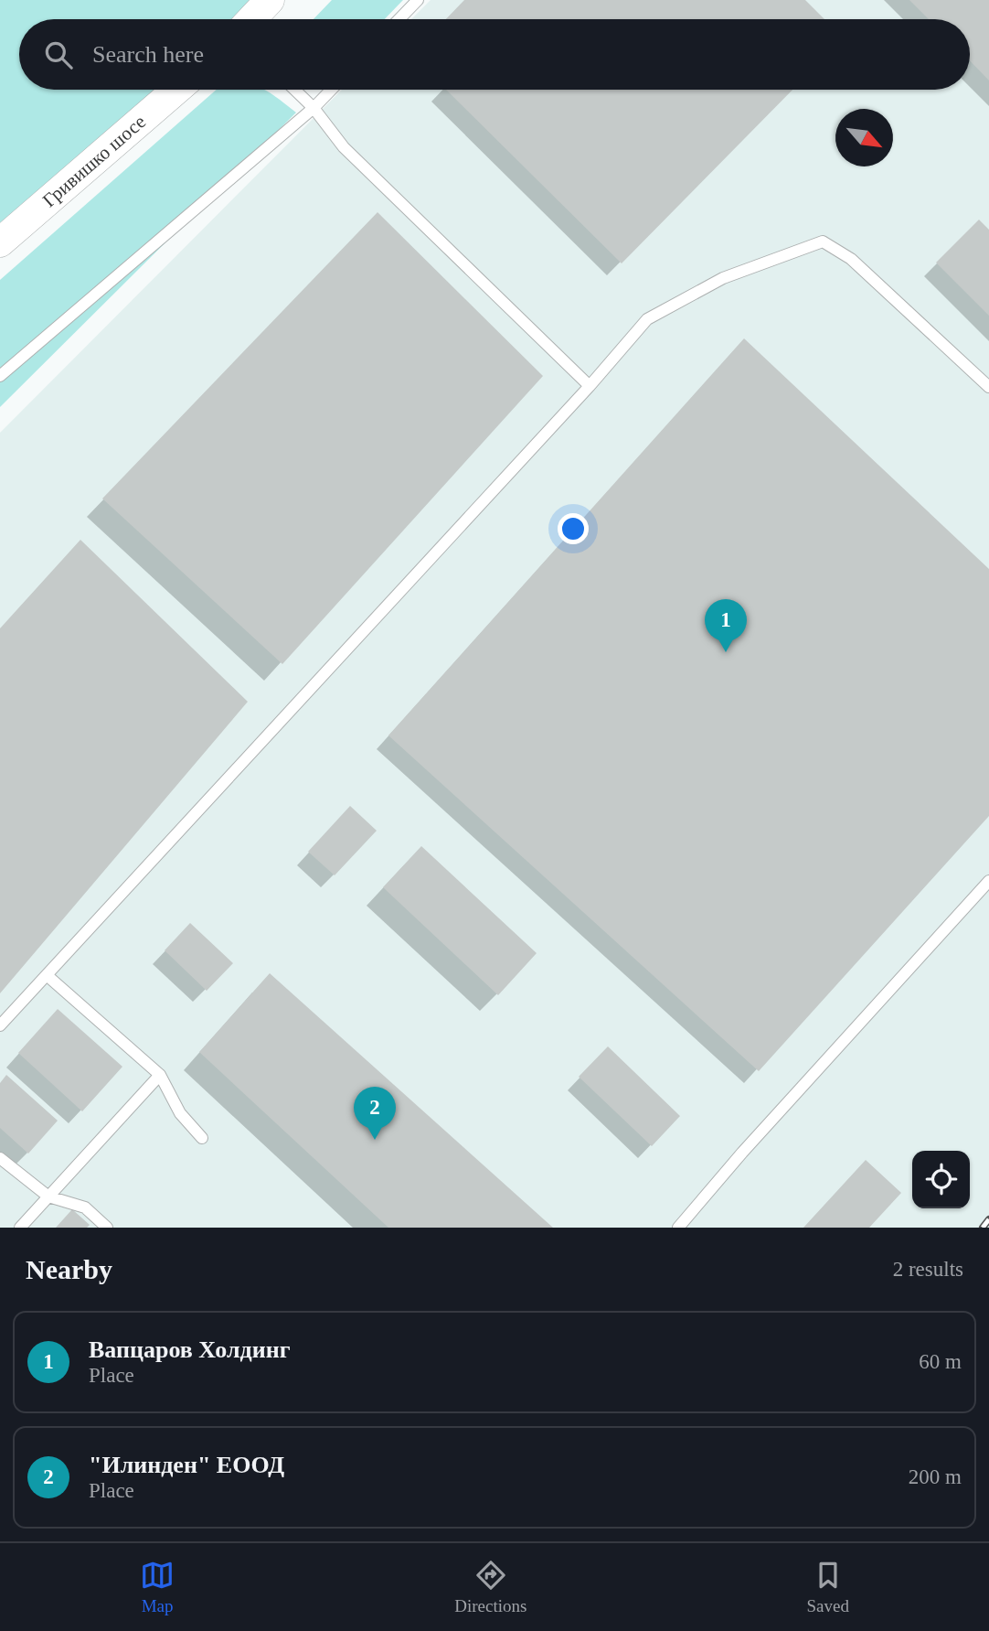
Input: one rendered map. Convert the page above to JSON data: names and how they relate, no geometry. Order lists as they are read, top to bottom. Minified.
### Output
{"streets":{"street":["Гривишко шосе"]},"north":"bottom right","page":{"search":"Search here","pins":["1","2"],"heading":["Nearby","2 results"],"list":[{"mark":"1","name":"Вапцаров Холдинг","note":"Place","value":"60 m"},{"mark":"2","name":"\"Илинден\" ЕООД","note":"Place","value":"200 m"}],"nav":["Map","Directions","Saved"]}}
